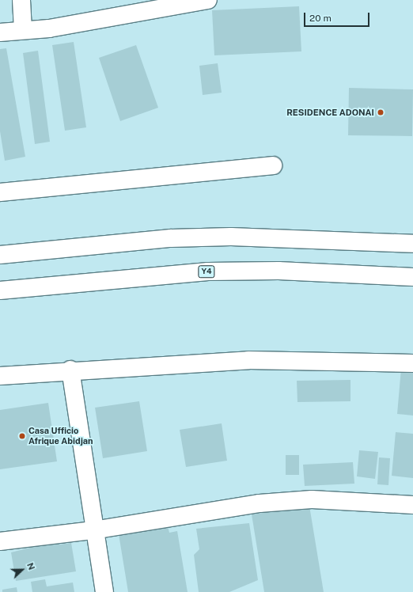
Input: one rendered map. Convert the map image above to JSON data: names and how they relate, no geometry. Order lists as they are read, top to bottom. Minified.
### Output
{"streets":{"main road":["Y4"]},"places":["RESIDENCE ADONAI","Casa Ufficio Afrique Abidjan"],"scale_bar":"20 m","north":"right"}
